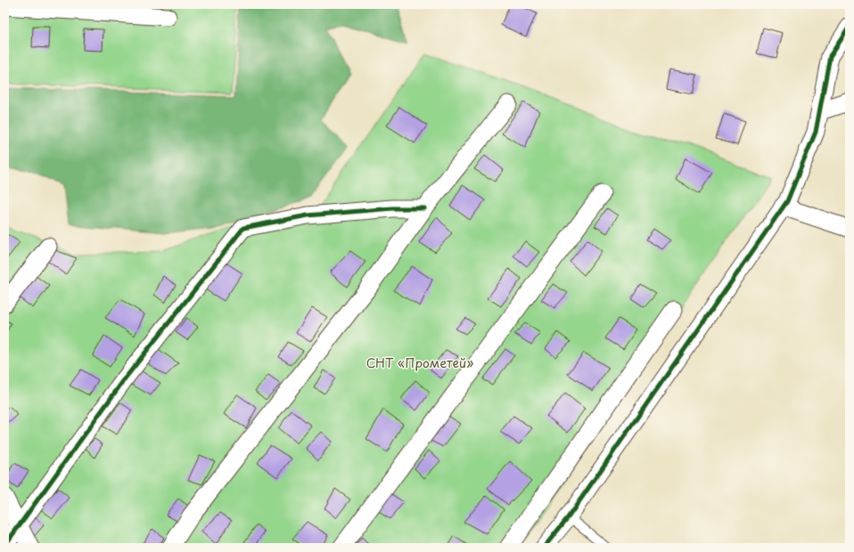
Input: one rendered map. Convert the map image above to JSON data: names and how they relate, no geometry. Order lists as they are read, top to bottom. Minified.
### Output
{"parks":["СНТ «Прометей»"]}
